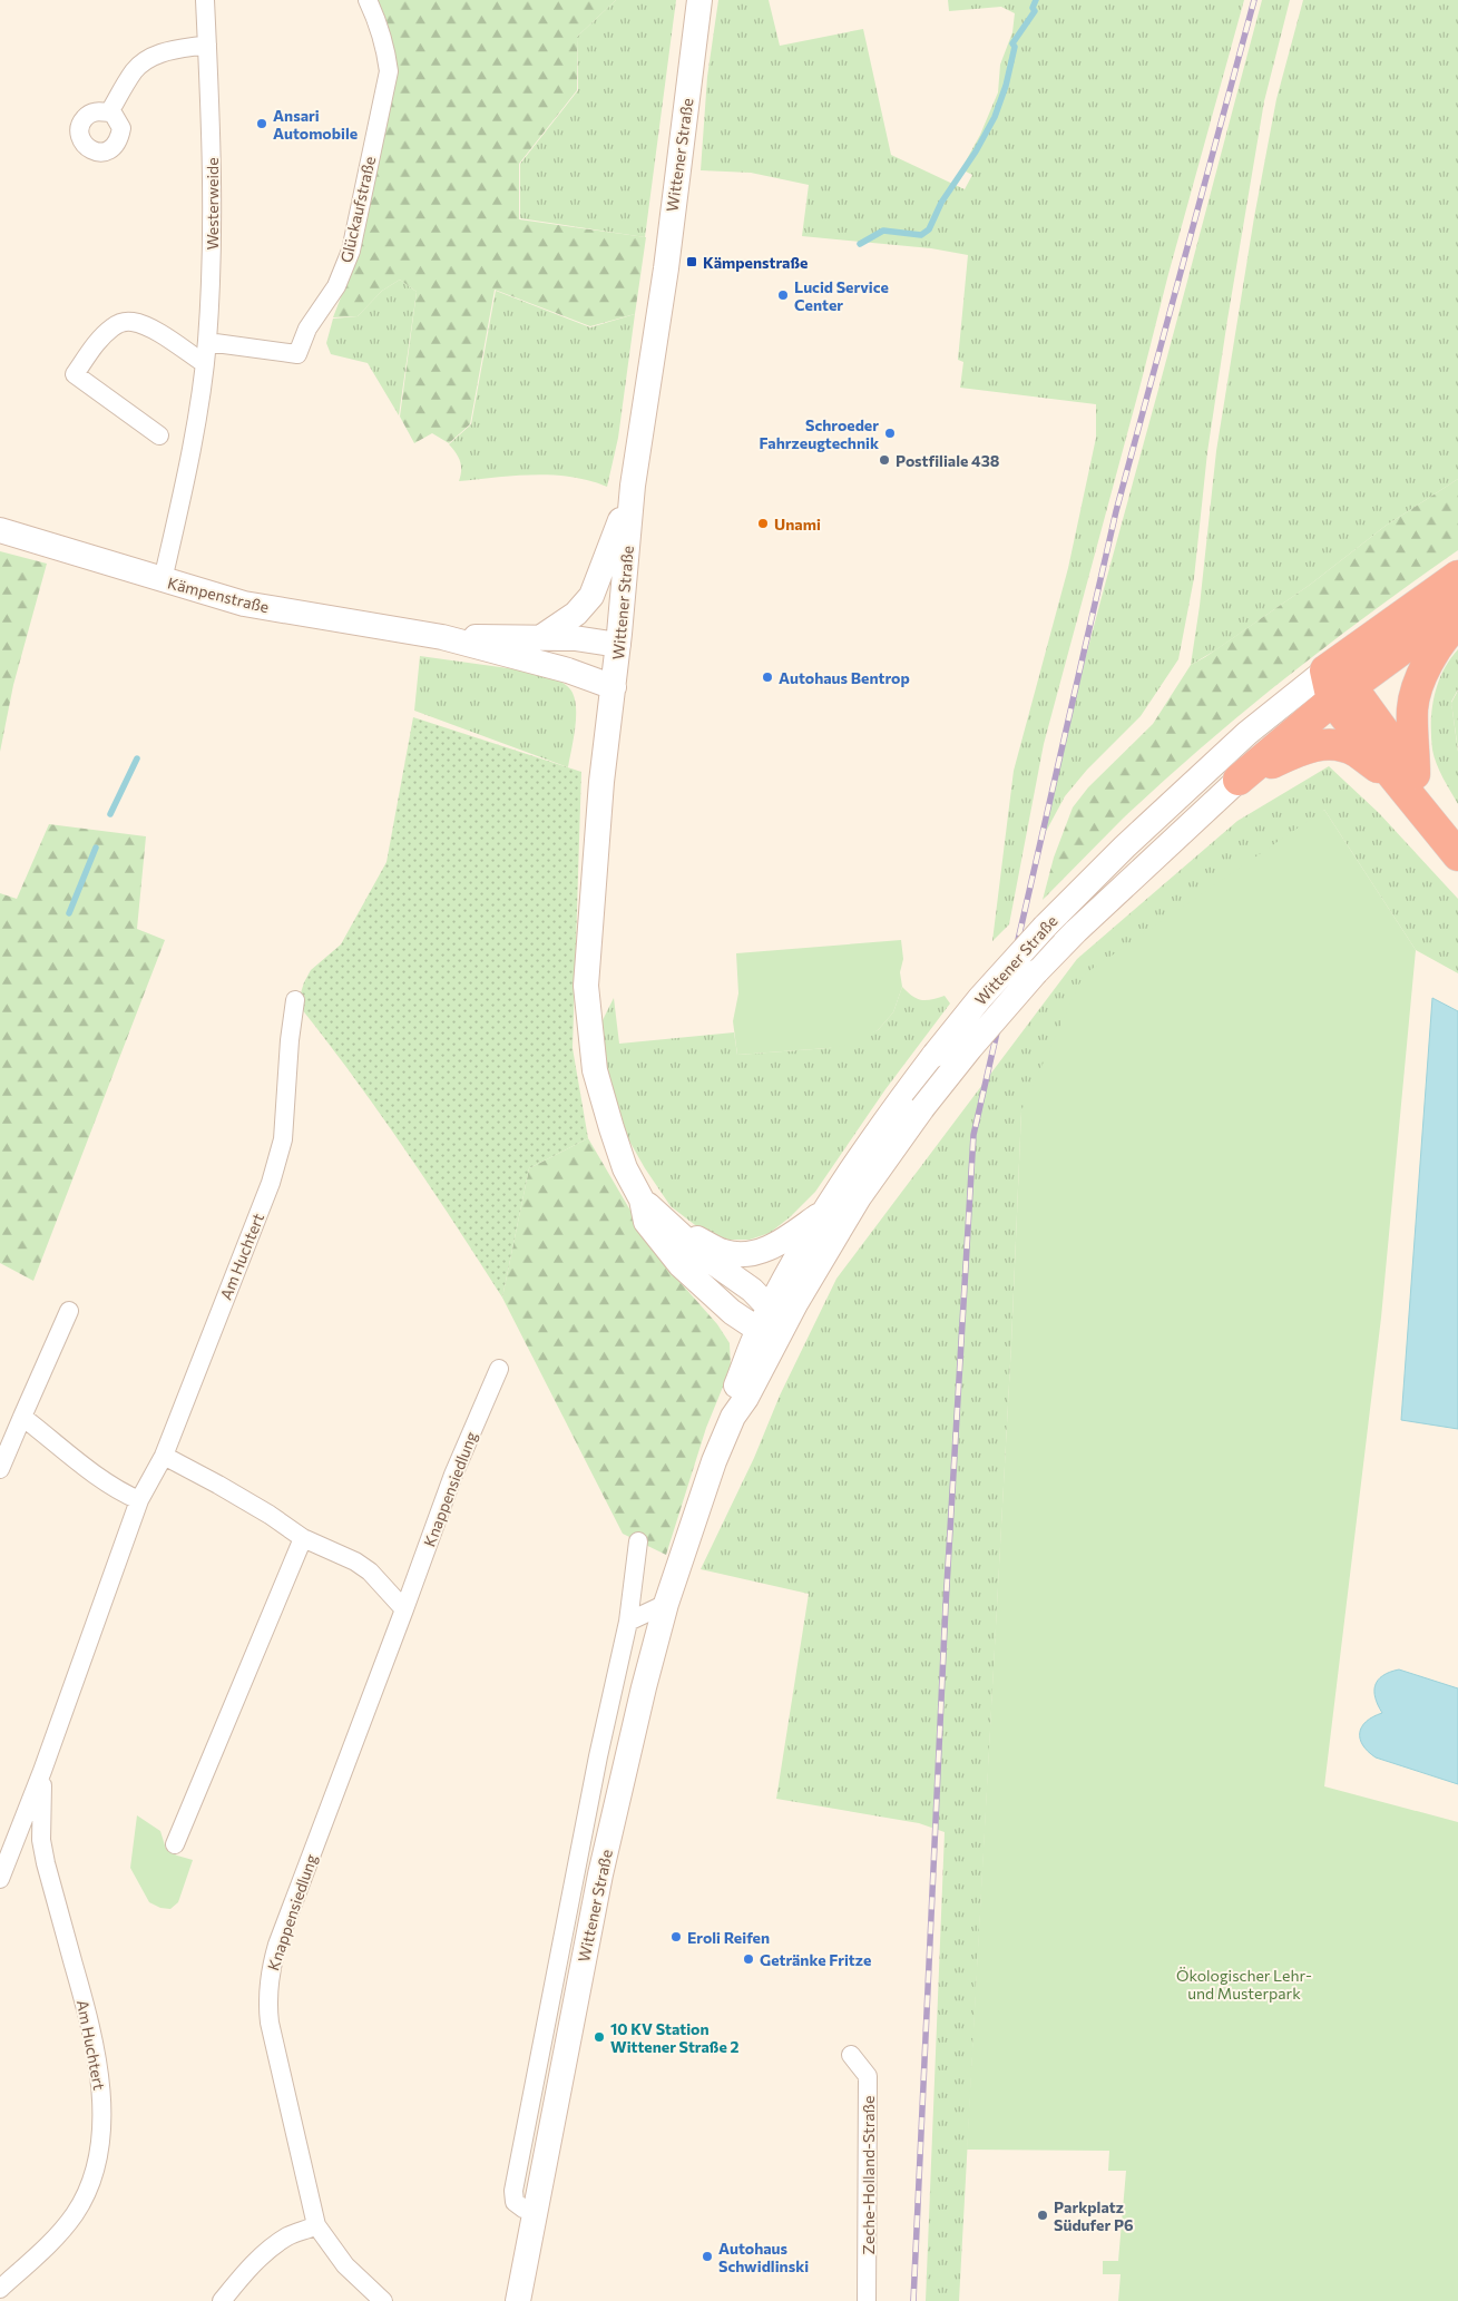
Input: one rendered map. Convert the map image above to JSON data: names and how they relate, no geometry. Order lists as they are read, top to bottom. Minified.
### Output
{"streets":{"main road":["Wittener Straße","Kämpenstraße"],"street":["Westerweide","Glückaufstraße","Am Huchtert","Knappensiedlung","Zeche-Holland-Straße"]},"crossings":[["Wittener Straße","Kämpenstraße"],["Westerweide","Glückaufstraße"],["Westerweide","Kämpenstraße"]],"parks":["Ökologischer Lehr- und Musterpark"],"places":{"other":["Ansari Automobile","Lucid Service Center","Schroeder Fahrzeugtechnik","Postfiliale 438","Unami","Autohaus Bentrop","Eroli Reifen","Getränke Fritze","10 KV Station Wittener Straße 2","Parkplatz Südufer P6","Autohaus Schwidlinski"],"transit":["Kämpenstraße"]}}
